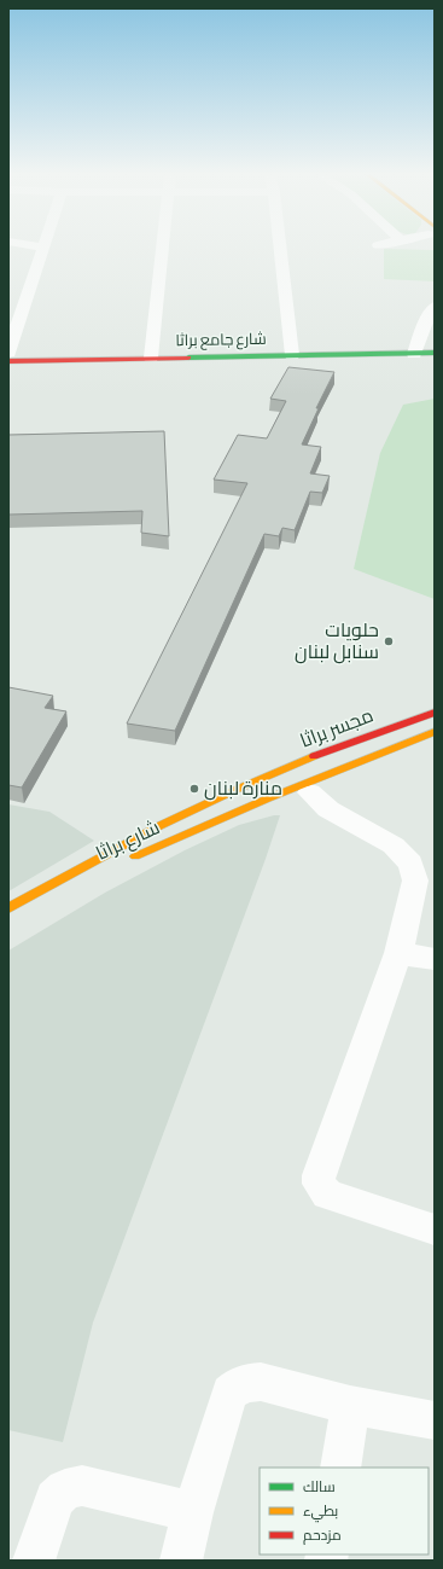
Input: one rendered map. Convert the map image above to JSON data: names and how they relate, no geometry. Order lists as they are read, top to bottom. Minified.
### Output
{"streets":{"main road":["شارع جامع براثا","مجسر براثا","شارع براثا"]},"crossings":[["مجسر براثا","شارع براثا"]],"places":["حلويات سنابل لبنان","منارة لبنان"],"legend":["سالك","بطيء","مزدحم"]}
